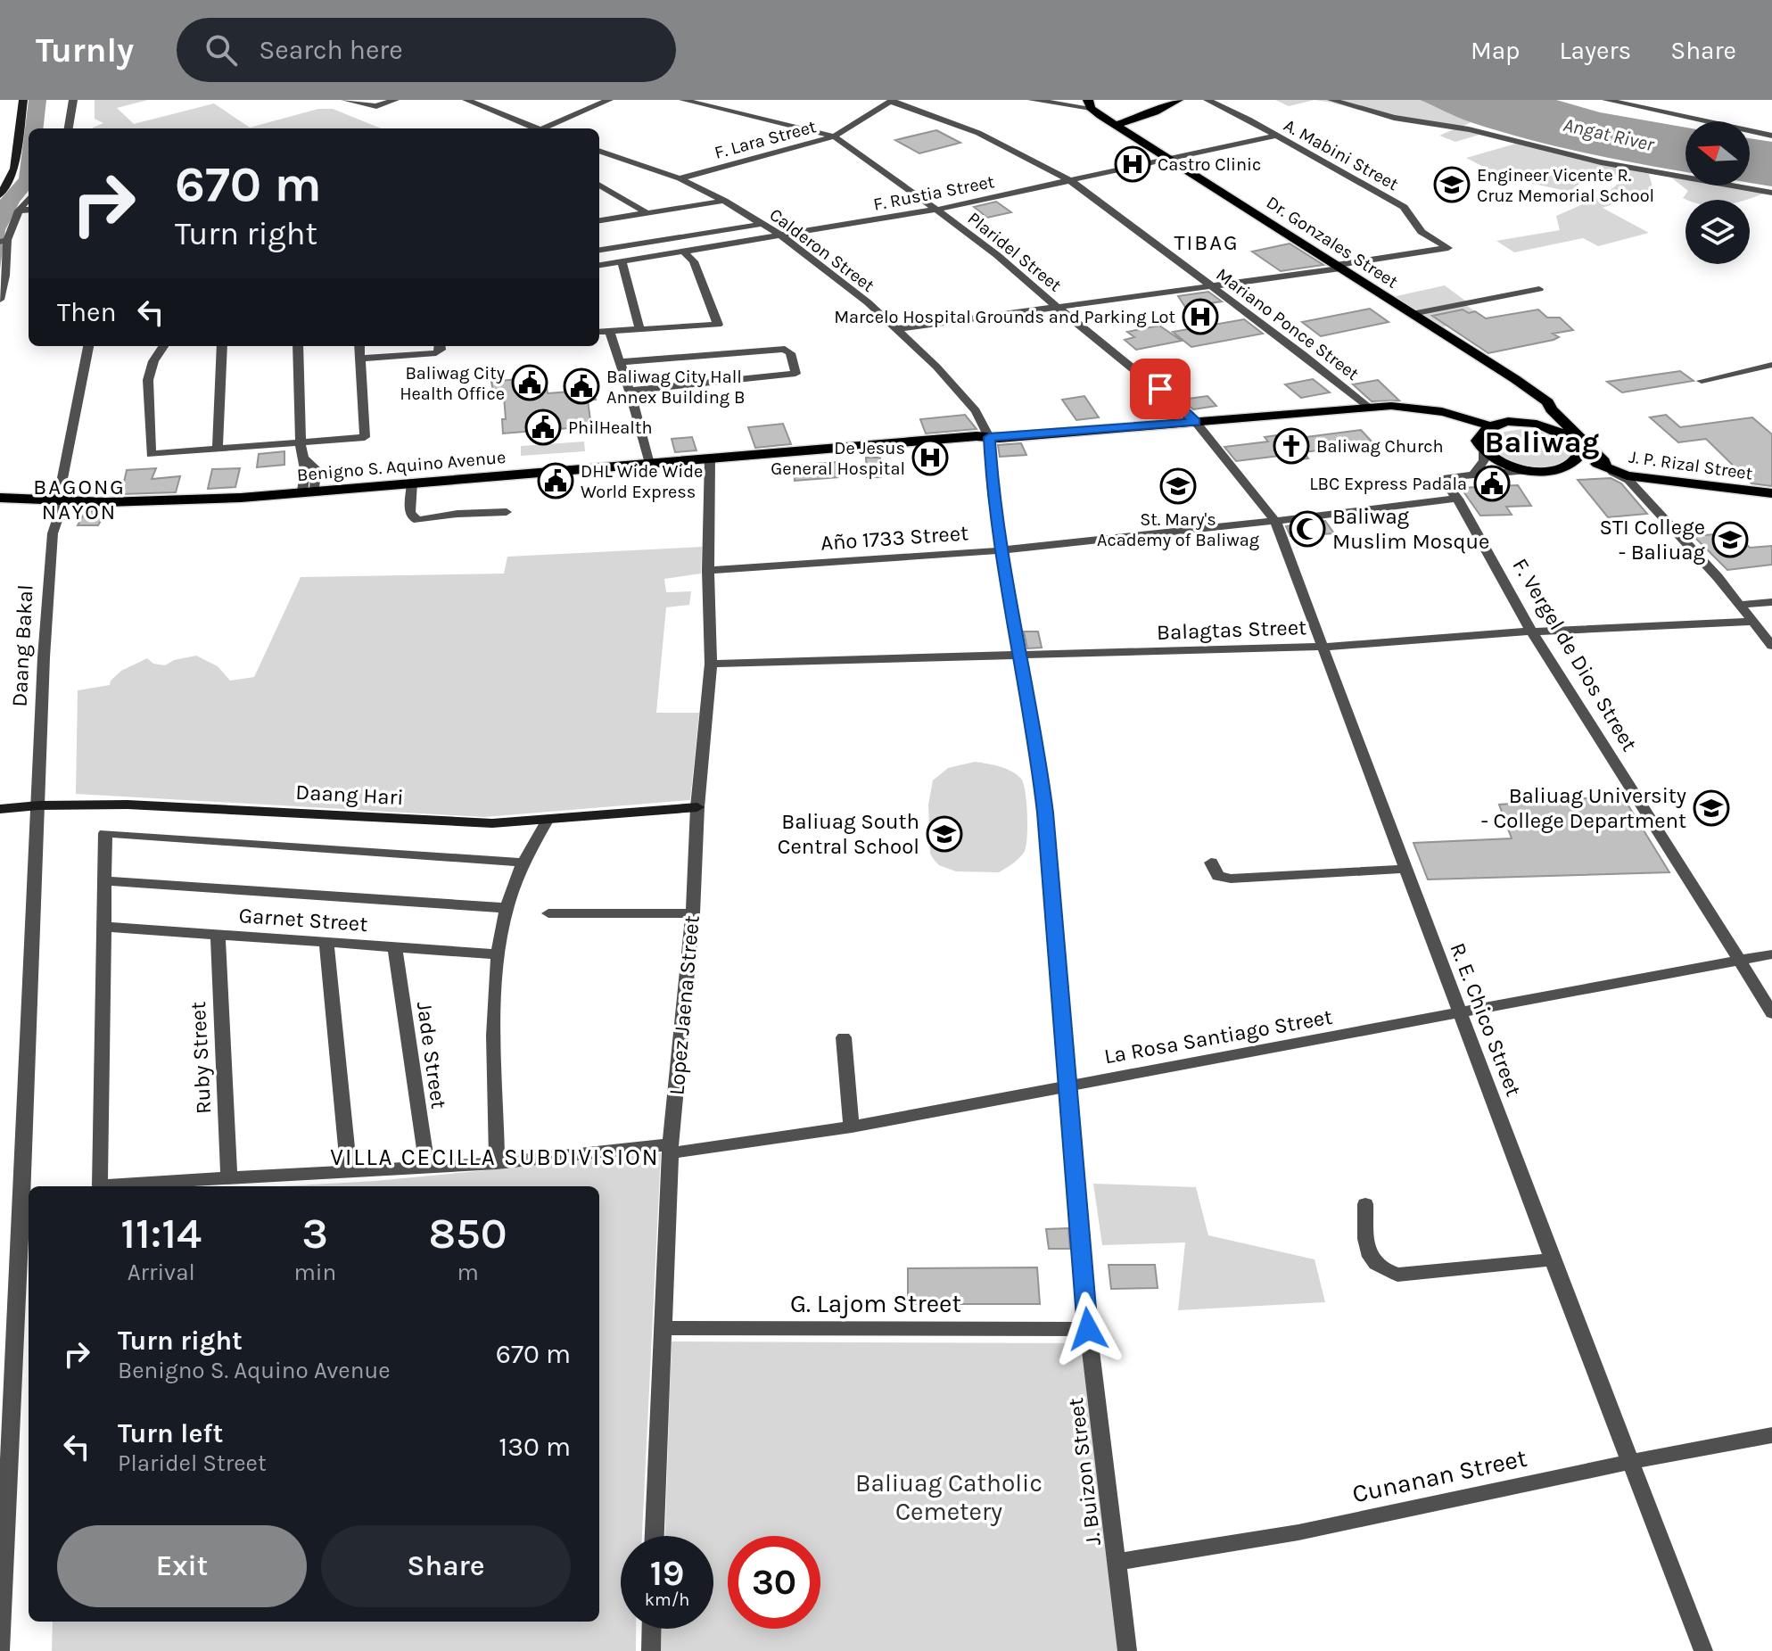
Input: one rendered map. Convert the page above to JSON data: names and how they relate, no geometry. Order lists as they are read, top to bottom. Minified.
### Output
{"streets":{"main road":["Dr. Gonzales Street","J. P. Rizal Street","Benigno S. Aquino Avenue"],"street":["F. Lara Street","A. Mabini Street","F. Rustia Street","Calderon Street","Plaridel Street","Mariano Ponce Street","Año 1733 Street","Balagtas Street","Daang Bakal","F. Vergel de Dios Street","Daang Hari","Garnet Street","Lopez Jaena Street","R. E. Chico Street","La Rosa Santiago Street","Jade Street","Ruby Street","G. Lajom Street","J. Buizon Street","Cunanan Street"]},"crossings":[["F. Lara Street","Calderon Street"],["F. Lara Street","Plaridel Street"],["F. Lara Street","Mariano Ponce Street"],["A. Mabini Street","F. Rustia Street"],["A. Mabini Street","Dr. Gonzales Street"],["F. Rustia Street","Dr. Gonzales Street"],["F. Rustia Street","Calderon Street"],["F. Rustia Street","Plaridel Street"],["F. Rustia Street","Mariano Ponce Street"],["Dr. Gonzales Street","J. P. Rizal Street"],["Calderon Street","Benigno S. Aquino Avenue"],["Calderon Street","J. Buizon Street"],["Plaridel Street","Benigno S. Aquino Avenue"],["Plaridel Street","R. E. Chico Street"],["Mariano Ponce Street","Benigno S. Aquino Avenue"],["Benigno S. Aquino Avenue","Daang Bakal"],["Benigno S. Aquino Avenue","Lopez Jaena Street"],["Benigno S. Aquino Avenue","R. E. Chico Street"],["Benigno S. Aquino Avenue","J. Buizon Street"],["Año 1733 Street","F. Vergel de Dios Street"],["Año 1733 Street","Lopez Jaena Street"],["Año 1733 Street","R. E. Chico Street"],["Año 1733 Street","J. Buizon Street"],["Balagtas Street","F. Vergel de Dios Street"],["Balagtas Street","Lopez Jaena Street"],["Balagtas Street","R. E. Chico Street"],["Balagtas Street","J. Buizon Street"],["Daang Bakal","Daang Hari"],["F. Vergel de Dios Street","La Rosa Santiago Street"],["Daang Hari","Lopez Jaena Street"],["Garnet Street","La Rosa Santiago Street"],["Garnet Street","Jade Street"],["Garnet Street","Ruby Street"],["Lopez Jaena Street","La Rosa Santiago Street"],["Lopez Jaena Street","G. Lajom Street"],["R. E. Chico Street","La Rosa Santiago Street"],["R. E. Chico Street","Cunanan Street"],["La Rosa Santiago Street","Jade Street"],["La Rosa Santiago Street","Ruby Street"],["La Rosa Santiago Street","J. Buizon Street"],["G. Lajom Street","J. Buizon Street"],["J. Buizon Street","Cunanan Street"]],"districts":["TIBAG","Baliwag","BAGONG NAYON","VILLA CECILLA SUBDIVISION"],"water":["Angat River"],"parks":["Baliuag Catholic Cemetery"],"places":{"hospital":["Castro Clinic","Marcelo Hospital Grounds and Parking Lot","De Jesus General Hospital"],"school or university":["Engineer Vicente R. Cruz Memorial School","St. Mary's Academy of Baliwag","STI College - Baliuag","Baliuag University - College Department","Baliuag South Central School"],"public building":["Baliwag City Health Office","Baliwag City Hall Annex Building B","PhilHealth","DHL Wide Wide World Express","LBC Express Padala"],"church":["Baliwag Church"],"mosque":["Baliwag Muslim Mosque"]},"north":"left","page":{"header":"Turnly","search":"Search here","nav":["Map","Layers","Share"],"turn":["670 m","Turn right"],"then":"Then","eta":["11:14","Arrival","3","min","850","m"],"list":[{"name":"Turn right","note":"Benigno S. Aquino Avenue","value":"670 m"},{"name":"Turn left","note":"Plaridel Street","value":"130 m"}],"buttons":["Exit","Share"],"speed":"19 km/h","limit":"30"}}
